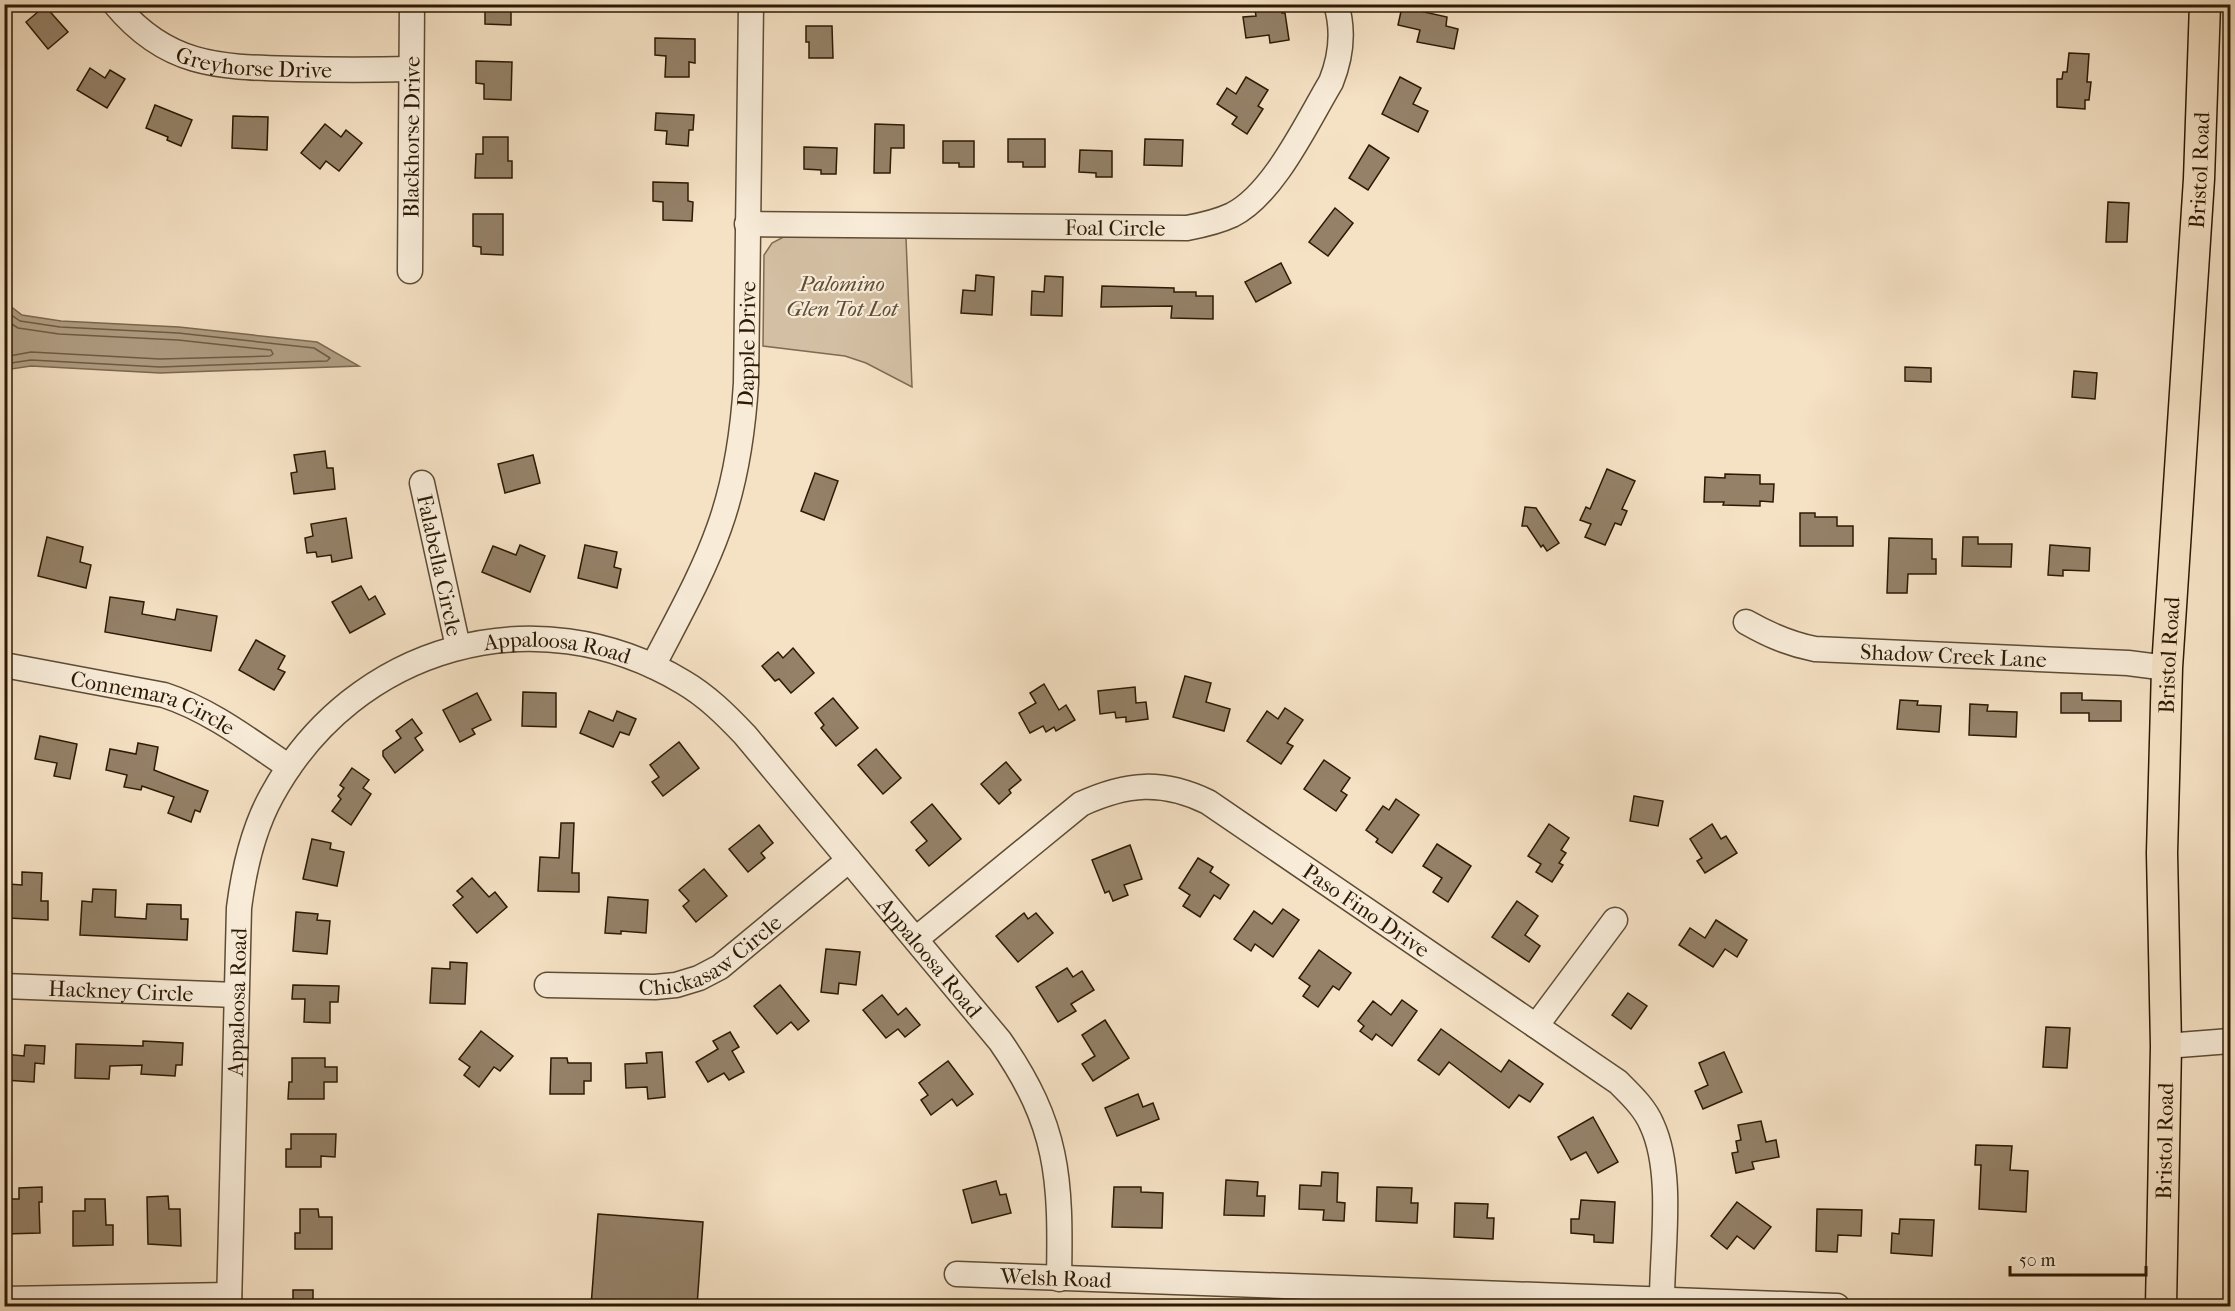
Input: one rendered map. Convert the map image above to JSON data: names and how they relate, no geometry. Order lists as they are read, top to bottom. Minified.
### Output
{"streets":{"main road":["Bristol Road"],"street":["Greyhorse Drive","Blackhorse Drive","Foal Circle","Dapple Drive","Falabella Circle","Appaloosa Road","Shadow Creek Lane","Connemara Circle","Paso Fino Drive","Chickasaw Circle","Hackney Circle","Welsh Road"]},"crossings":[["Greyhorse Drive","Blackhorse Drive"],["Bristol Road","Shadow Creek Lane"],["Foal Circle","Dapple Drive"],["Dapple Drive","Appaloosa Road"],["Falabella Circle","Appaloosa Road"],["Appaloosa Road","Connemara Circle"],["Appaloosa Road","Paso Fino Drive"],["Appaloosa Road","Chickasaw Circle"],["Appaloosa Road","Hackney Circle"],["Appaloosa Road","Welsh Road"],["Paso Fino Drive","Welsh Road"]],"parks":["Palomino Glen Tot Lot"],"scale_bar":"50 m"}
